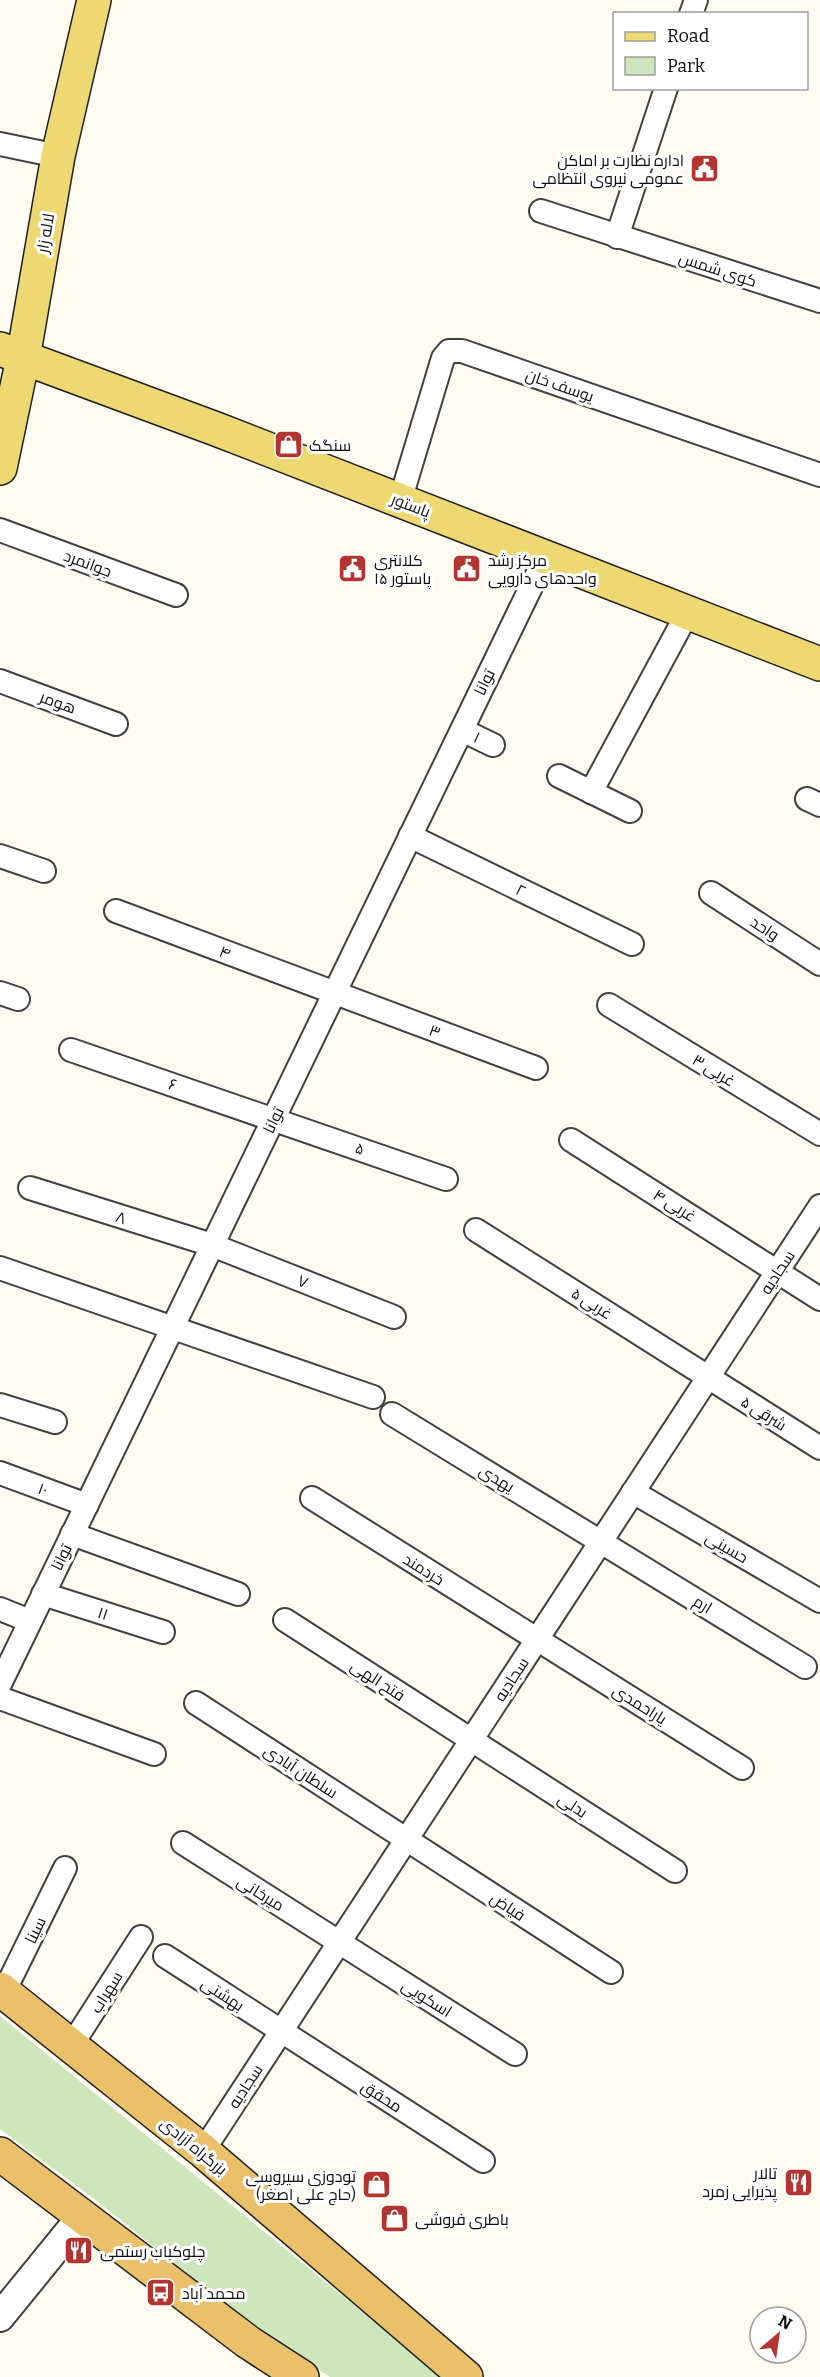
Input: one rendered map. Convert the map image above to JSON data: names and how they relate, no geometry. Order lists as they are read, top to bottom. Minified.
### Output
{"streets":{"highway":["بزرگراه آزادی"],"main road":["لاله زار","پاستور"],"street":["کوی شمس","یوسف خان","جوانمرد","توانا","هومر","۱","۲","واحد","۴","۳","۳ غربی","۶","۵","۴ غربی","۸","سجادیه","۷","۵ غربی","۵ شرقی","یهدی","۱۰","حسینی","خردمند","ارم","۱۱","فتح الهی","یاراحمدی","سلطان آبادی","بدلی","میرخانی","فیاض","سینا","سهراب","بهشتی","اسکویی","محقق"]},"crossings":[["لاله زار","پاستور"],["یوسف خان","پاستور"],["پاستور","توانا"],["توانا","۱"],["توانا","۲"],["توانا","۴"],["توانا","۳"],["توانا","۶"],["توانا","۵"],["توانا","۸"],["توانا","۷"],["توانا","۱۰"],["توانا","۱۱"],["۴","۳"],["۶","۵"],["۴ غربی","سجادیه"],["۸","۷"],["سجادیه","۵ غربی"],["سجادیه","۵ شرقی"],["سجادیه","یهدی"],["سجادیه","حسینی"],["سجادیه","خردمند"],["سجادیه","ارم"],["سجادیه","فتح الهی"],["سجادیه","یاراحمدی"],["سجادیه","سلطان آبادی"],["سجادیه","بدلی"],["سجادیه","میرخانی"],["سجادیه","فیاض"],["سجادیه","بهشتی"],["سجادیه","اسکویی"],["سجادیه","محقق"],["سجادیه","بزرگراه آزادی"],["۵ غربی","۵ شرقی"],["یهدی","ارم"],["خردمند","یاراحمدی"],["فتح الهی","بدلی"],["سلطان آبادی","فیاض"],["میرخانی","اسکویی"],["سینا","بزرگراه آزادی"],["سهراب","بزرگراه آزادی"],["بهشتی","محقق"]],"places":{"public building":["اداره نظارت بر اماکن عمومی نیروی انتظامی","کلانتری ۱۵ پاستور","مرکز رشد واحدهای دارویی"],"shop":["سنگک","تودوزی سیروسی (حاج علی اصغر)","باطری فروشی"],"restaurant":["تالار پذیرایی زمرد","چلوکباب رستمی"],"bus stop":["محمد آباد"]},"legend":["Road","Park"],"north":"top right"}
